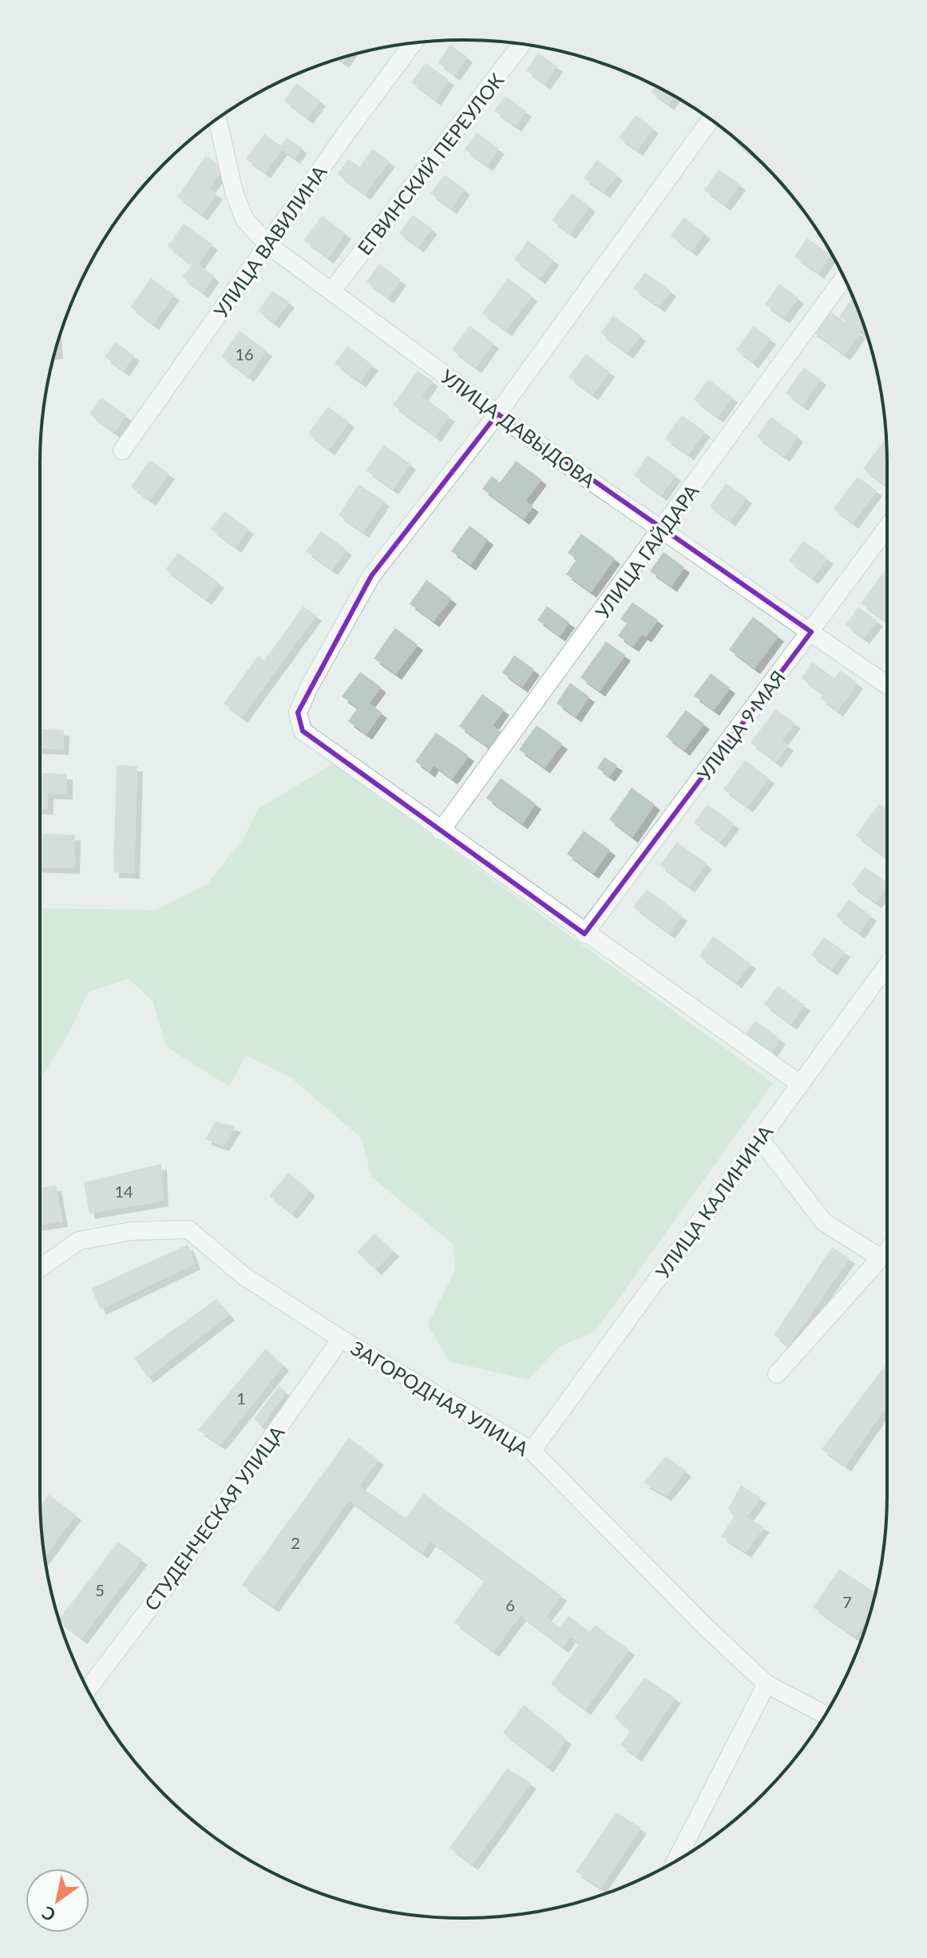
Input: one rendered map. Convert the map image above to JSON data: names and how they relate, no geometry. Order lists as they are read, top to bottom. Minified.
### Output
{"streets":{"street":["ЕГВИНСКИЙ ПЕРЕУЛОК","УЛИЦА ВАВИЛИНА","УЛИЦА ДАВЫДОВА","УЛИЦА ГАЙДАРА","УЛИЦА 9 МАЯ","УЛИЦА КАЛИНИНА","ЗАГОРОДНАЯ УЛИЦА","СТУДЕНЧЕСКАЯ УЛИЦА"]},"crossings":[["ЕГВИНСКИЙ ПЕРЕУЛОК","УЛИЦА ДАВЫДОВА"],["УЛИЦА ВАВИЛИНА","УЛИЦА ДАВЫДОВА"],["УЛИЦА ДАВЫДОВА","УЛИЦА ГАЙДАРА"],["УЛИЦА ДАВЫДОВА","УЛИЦА 9 МАЯ"],["УЛИЦА КАЛИНИНА","ЗАГОРОДНАЯ УЛИЦА"],["ЗАГОРОДНАЯ УЛИЦА","СТУДЕНЧЕСКАЯ УЛИЦА"]],"house_numbers":["16","14","1","2","5","7","6"],"north":"bottom left"}
